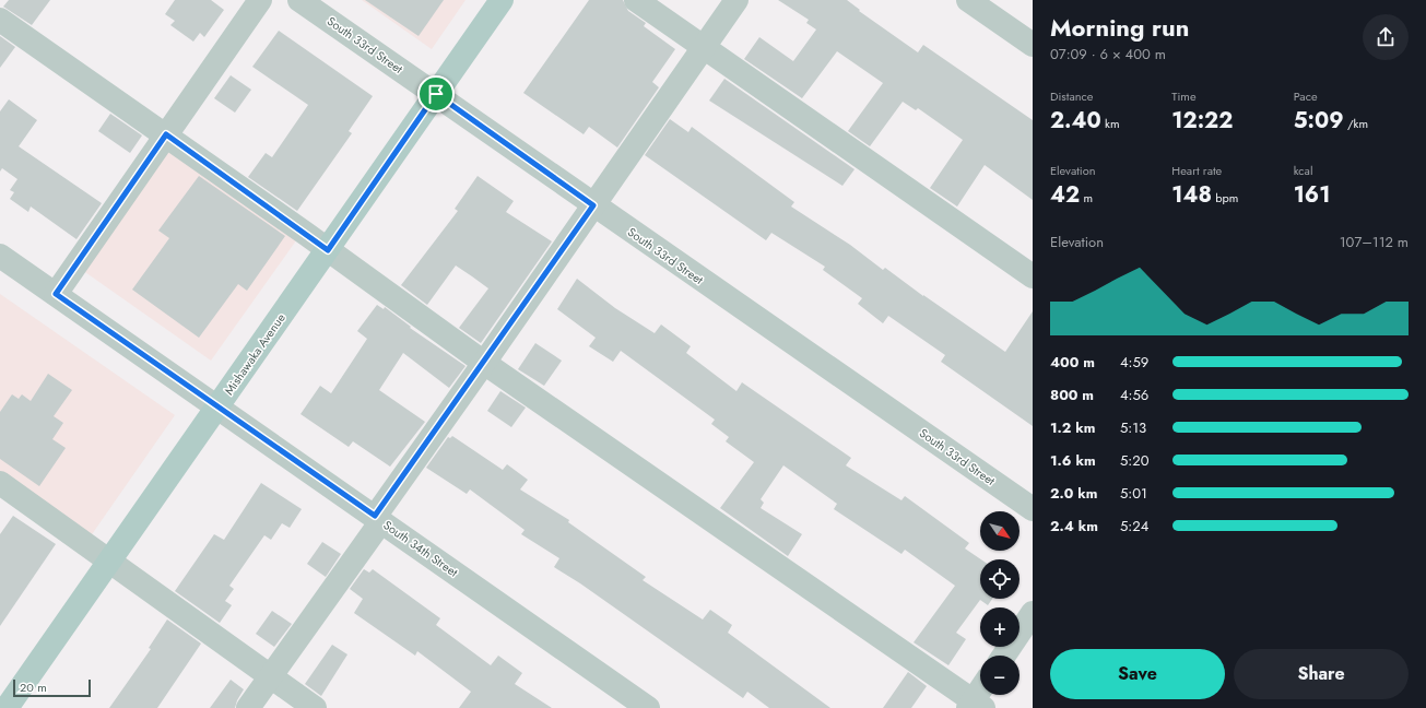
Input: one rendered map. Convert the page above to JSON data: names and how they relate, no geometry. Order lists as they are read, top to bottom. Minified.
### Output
{"streets":{"main road":["Mishawaka Avenue"],"street":["South 33rd Street","South 34th Street"]},"crossings":[["South 33rd Street","Mishawaka Avenue"],["Mishawaka Avenue","South 34th Street"]],"scale_bar":"20 m","north":"bottom right","page":{"heading":["Morning run","07:09 · 6 × 400 m"],"stats":[["Distance","2.40 km"],["Time","12:22"],["Pace","5:09 /km"],["Elevation","42 m"],["Heart rate","148 bpm"],["kcal","161"]],"chart":["Elevation","107–112 m"],"list":[{"name":"400 m","note":"4:59"},{"name":"800 m","note":"4:56"},{"name":"1.2 km","note":"5:13"},{"name":"1.6 km","note":"5:20"},{"name":"2.0 km","note":"5:01"},{"name":"2.4 km","note":"5:24"}],"map_buttons":["+","−"],"buttons":["Save","Share"],"scale":"20 m"}}
